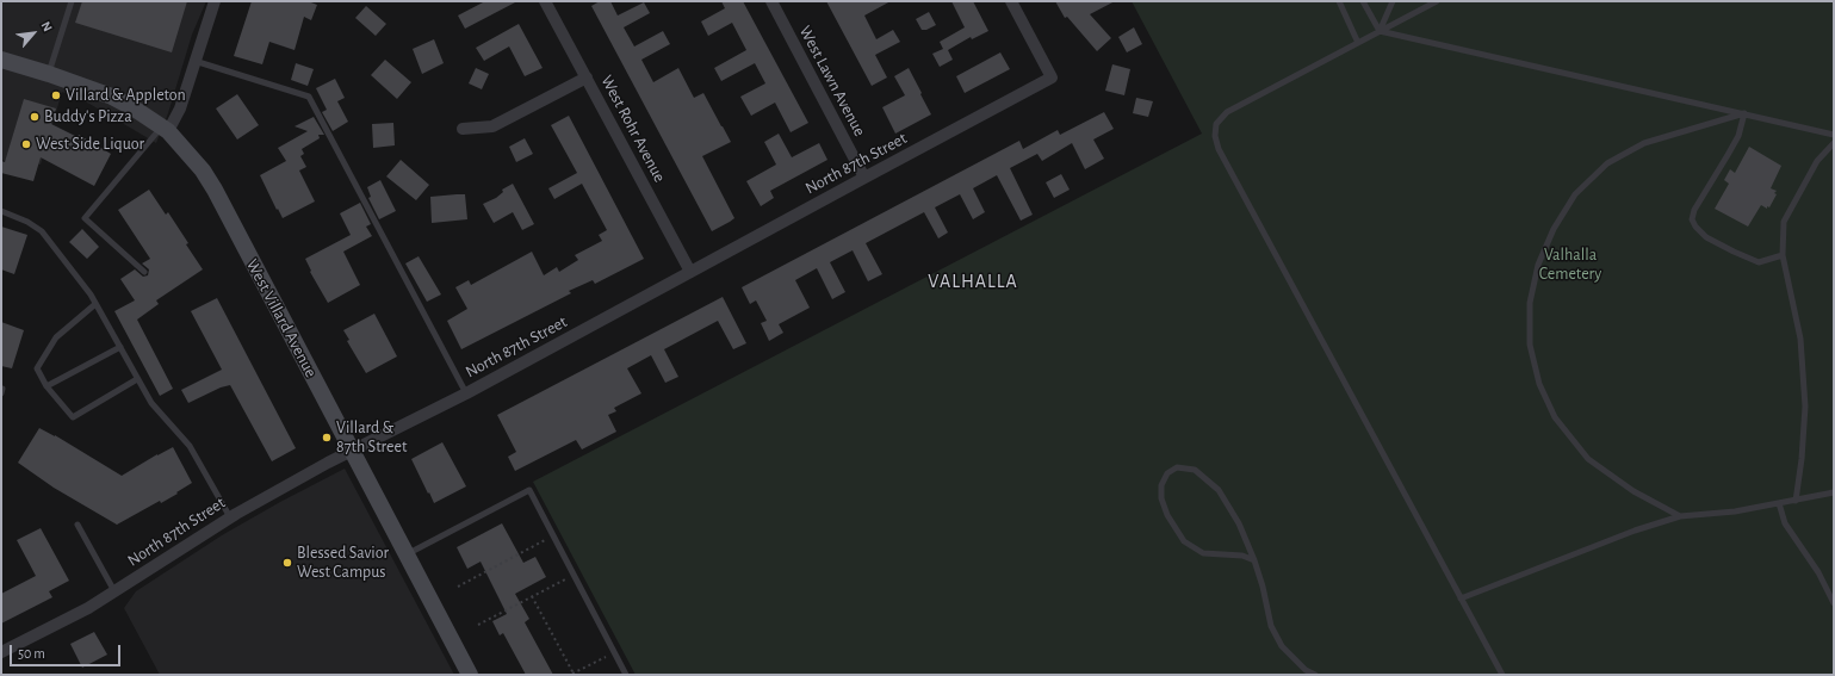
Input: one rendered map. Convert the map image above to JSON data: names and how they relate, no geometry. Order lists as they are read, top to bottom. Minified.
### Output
{"streets":{"street":["West Lawn Avenue","West Rohr Avenue","North 87th Street","West Villard Avenue"]},"crossings":[["West Lawn Avenue","North 87th Street"],["West Rohr Avenue","North 87th Street"],["North 87th Street","West Villard Avenue"]],"districts":["VALHALLA"],"parks":["Valhalla Cemetery"],"places":["Villard & Appleton","Buddy's Pizza","West Side Liquor","Villard & 87th Street","Blessed Savior West Campus"],"scale_bar":"50 m","north":"top right"}
